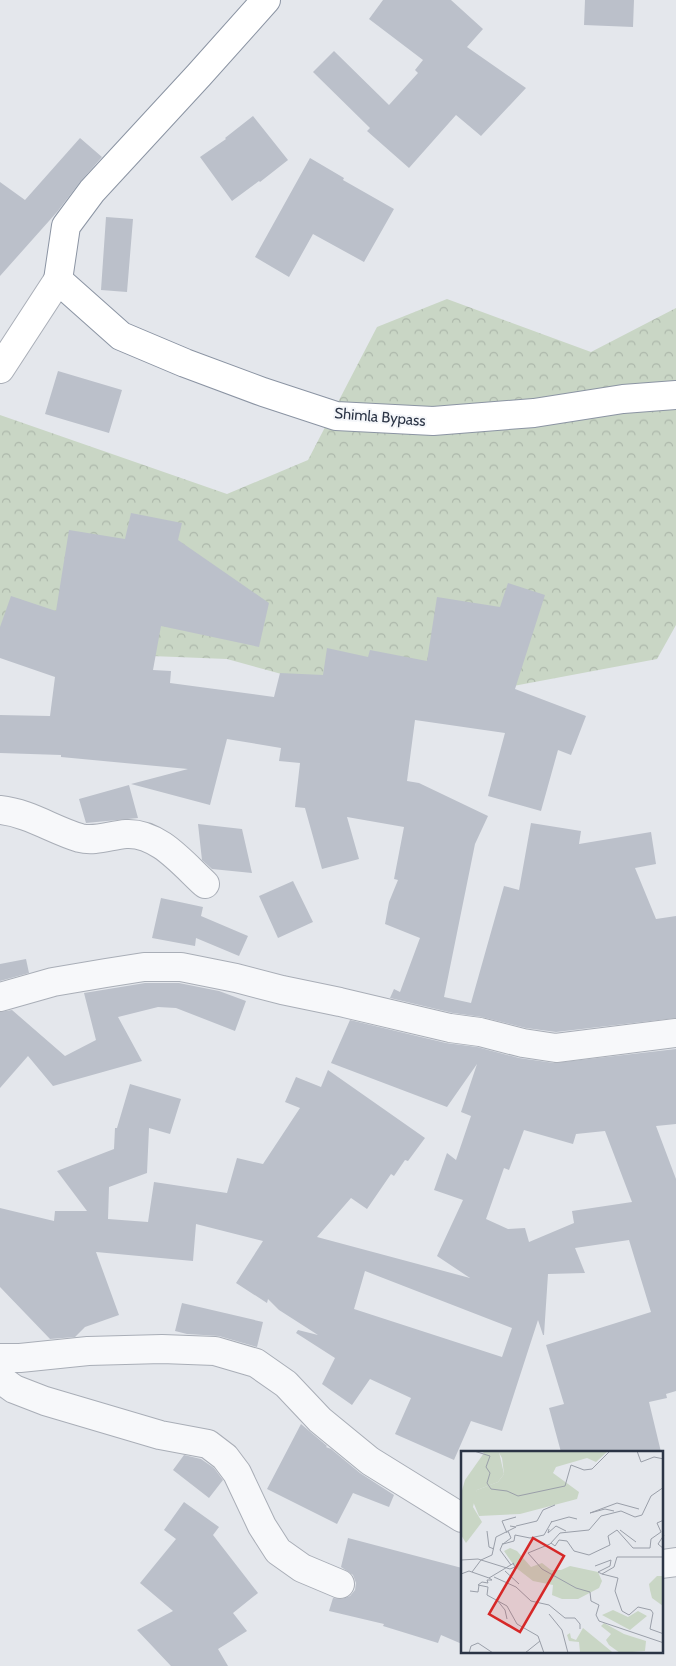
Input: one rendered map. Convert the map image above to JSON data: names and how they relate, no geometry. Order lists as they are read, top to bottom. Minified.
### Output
{"streets":{"main road":["Shimla Bypass"]}}
